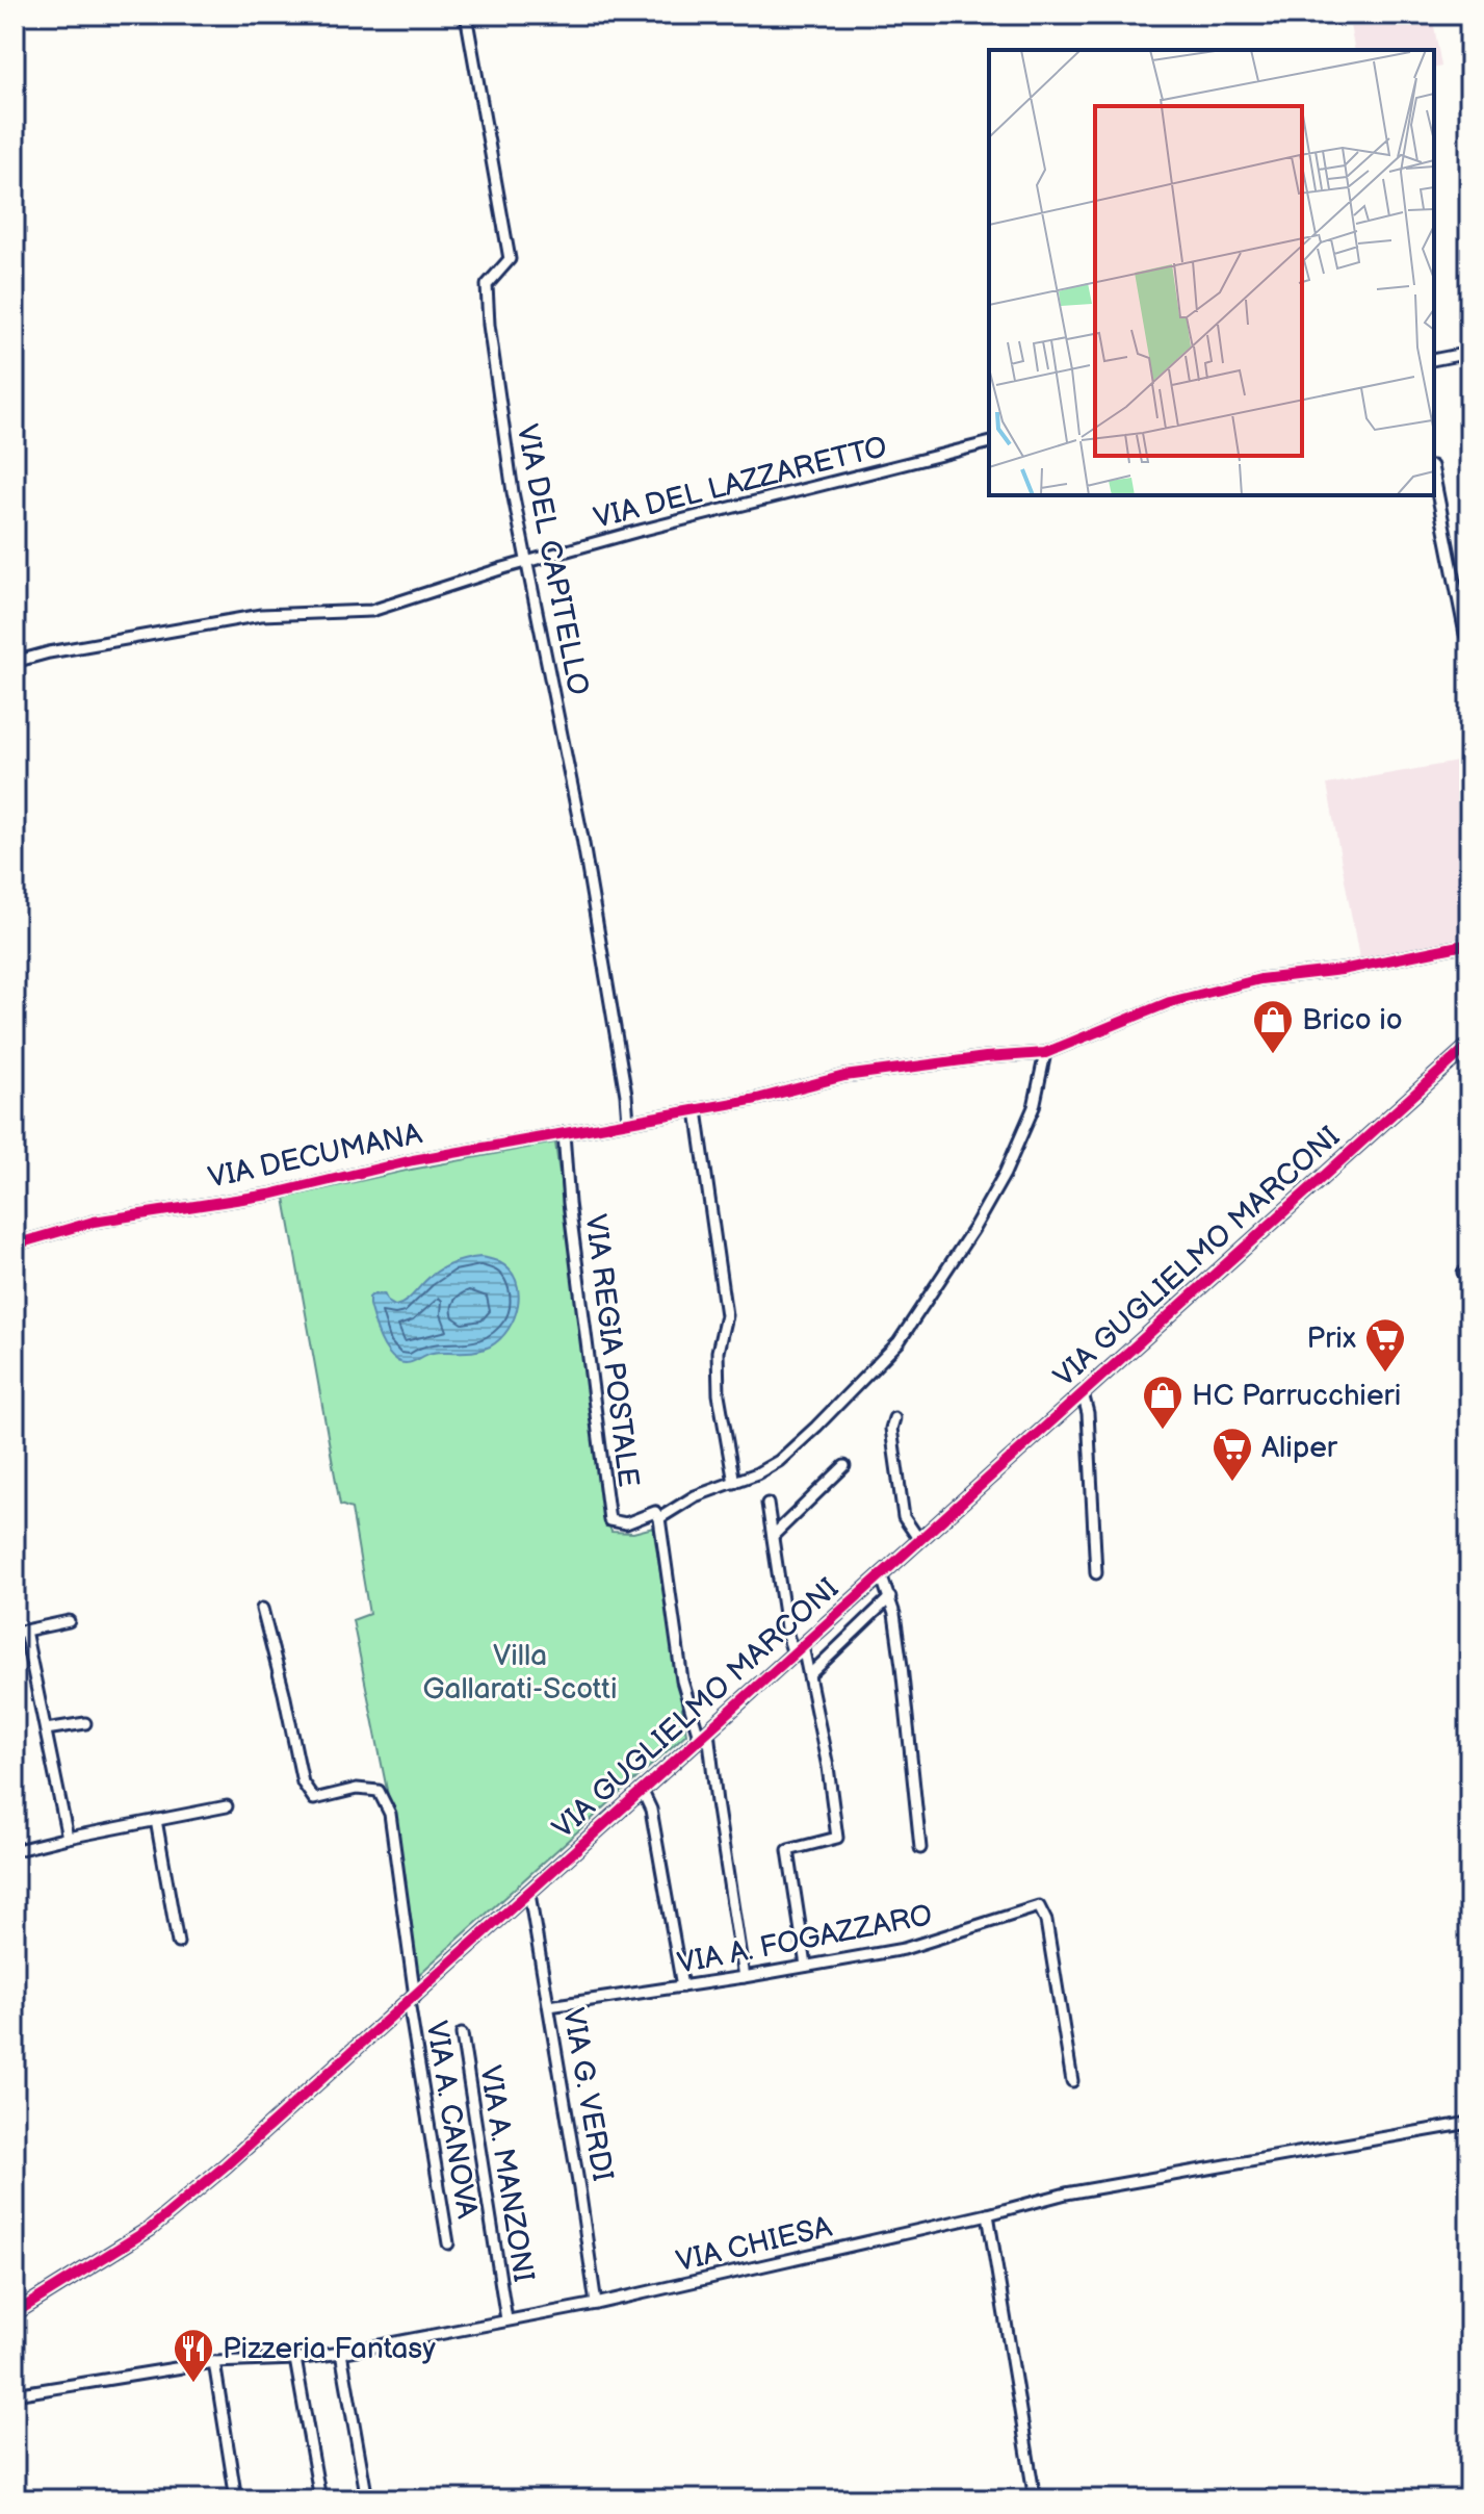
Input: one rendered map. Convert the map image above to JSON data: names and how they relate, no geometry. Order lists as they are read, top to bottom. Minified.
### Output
{"streets":{"street":["VIA DEL LAZZARETTO","VIA DEL CAPITELLO","VIA DECUMANA","VIA GUGLIELMO MARCONI","VIA REGIA POSTALE","VIA A. FOGAZZARO","VIA G. VERDI","VIA A. CANOVA","VIA A. MANZONI","VIA CHIESA"]},"crossings":[["VIA DEL LAZZARETTO","VIA DEL CAPITELLO"],["VIA DEL CAPITELLO","VIA DECUMANA"],["VIA DECUMANA","VIA REGIA POSTALE"],["VIA GUGLIELMO MARCONI","VIA REGIA POSTALE"],["VIA GUGLIELMO MARCONI","VIA G. VERDI"],["VIA GUGLIELMO MARCONI","VIA A. CANOVA"],["VIA REGIA POSTALE","VIA A. FOGAZZARO"],["VIA A. FOGAZZARO","VIA G. VERDI"],["VIA G. VERDI","VIA CHIESA"],["VIA A. MANZONI","VIA CHIESA"]],"parks":["Villa Gallarati-Scotti"],"places":{"shop":["Brico io","HC Parrucchieri"],"supermarket":["Prix","Aliper"],"restaurant":["Pizzeria Fantasy"]}}
